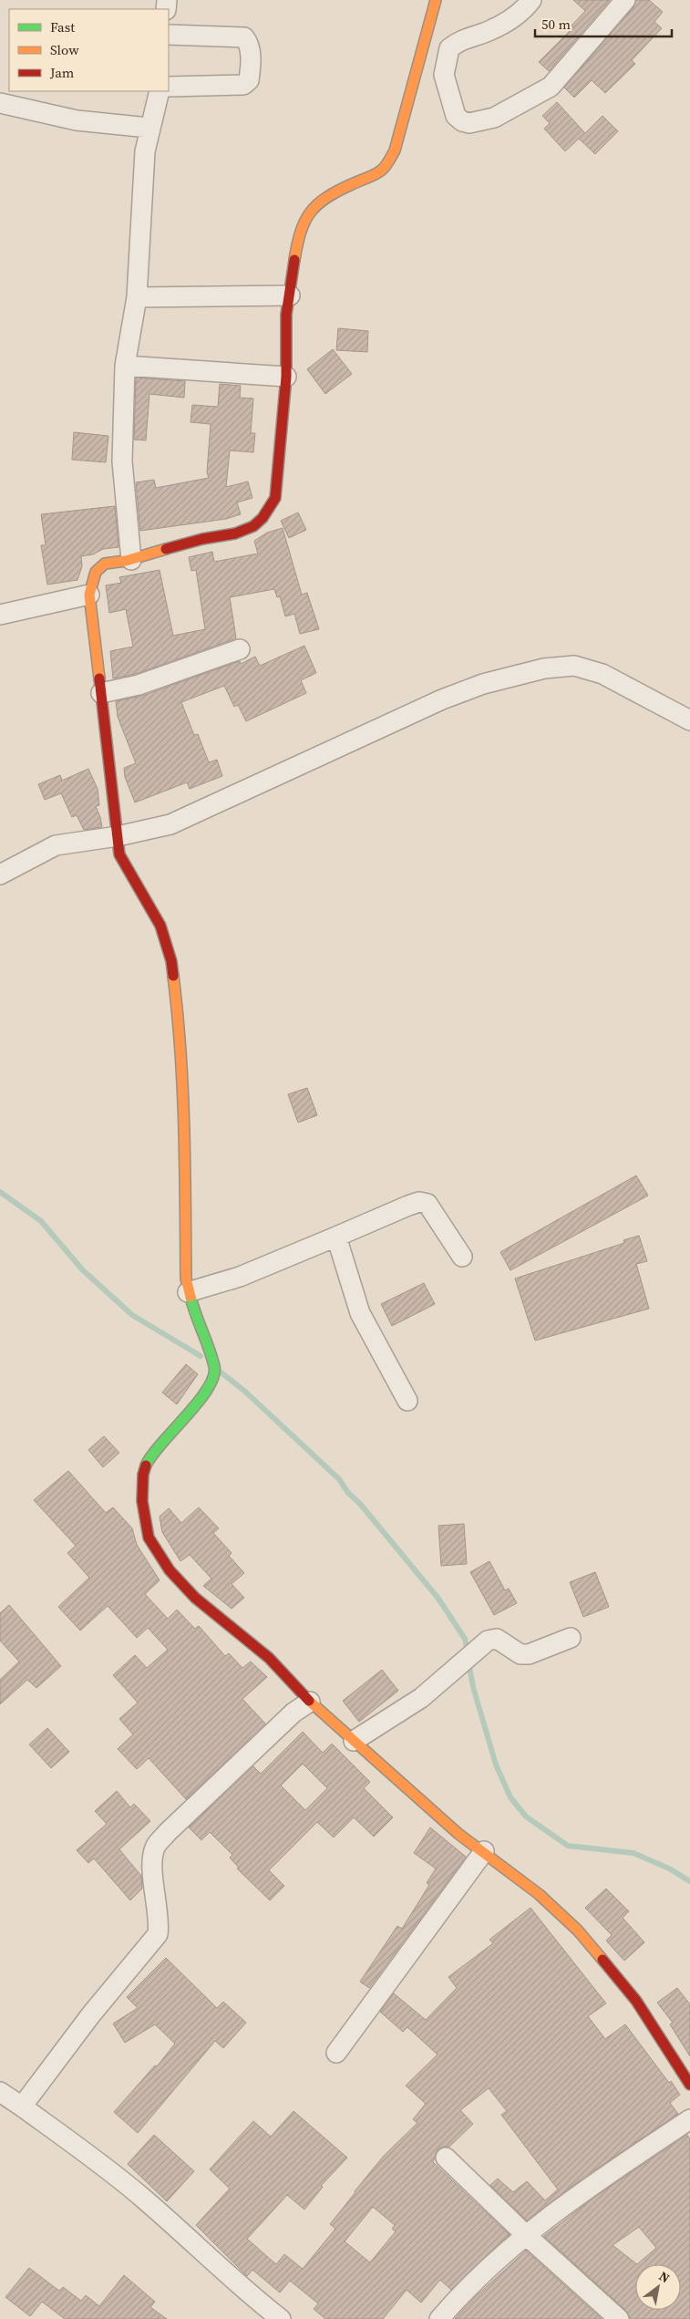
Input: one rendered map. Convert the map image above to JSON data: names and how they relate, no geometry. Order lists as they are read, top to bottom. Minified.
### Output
{"legend":["Fast","Slow","Jam"],"scale_bar":"50 m","north":"top right"}
